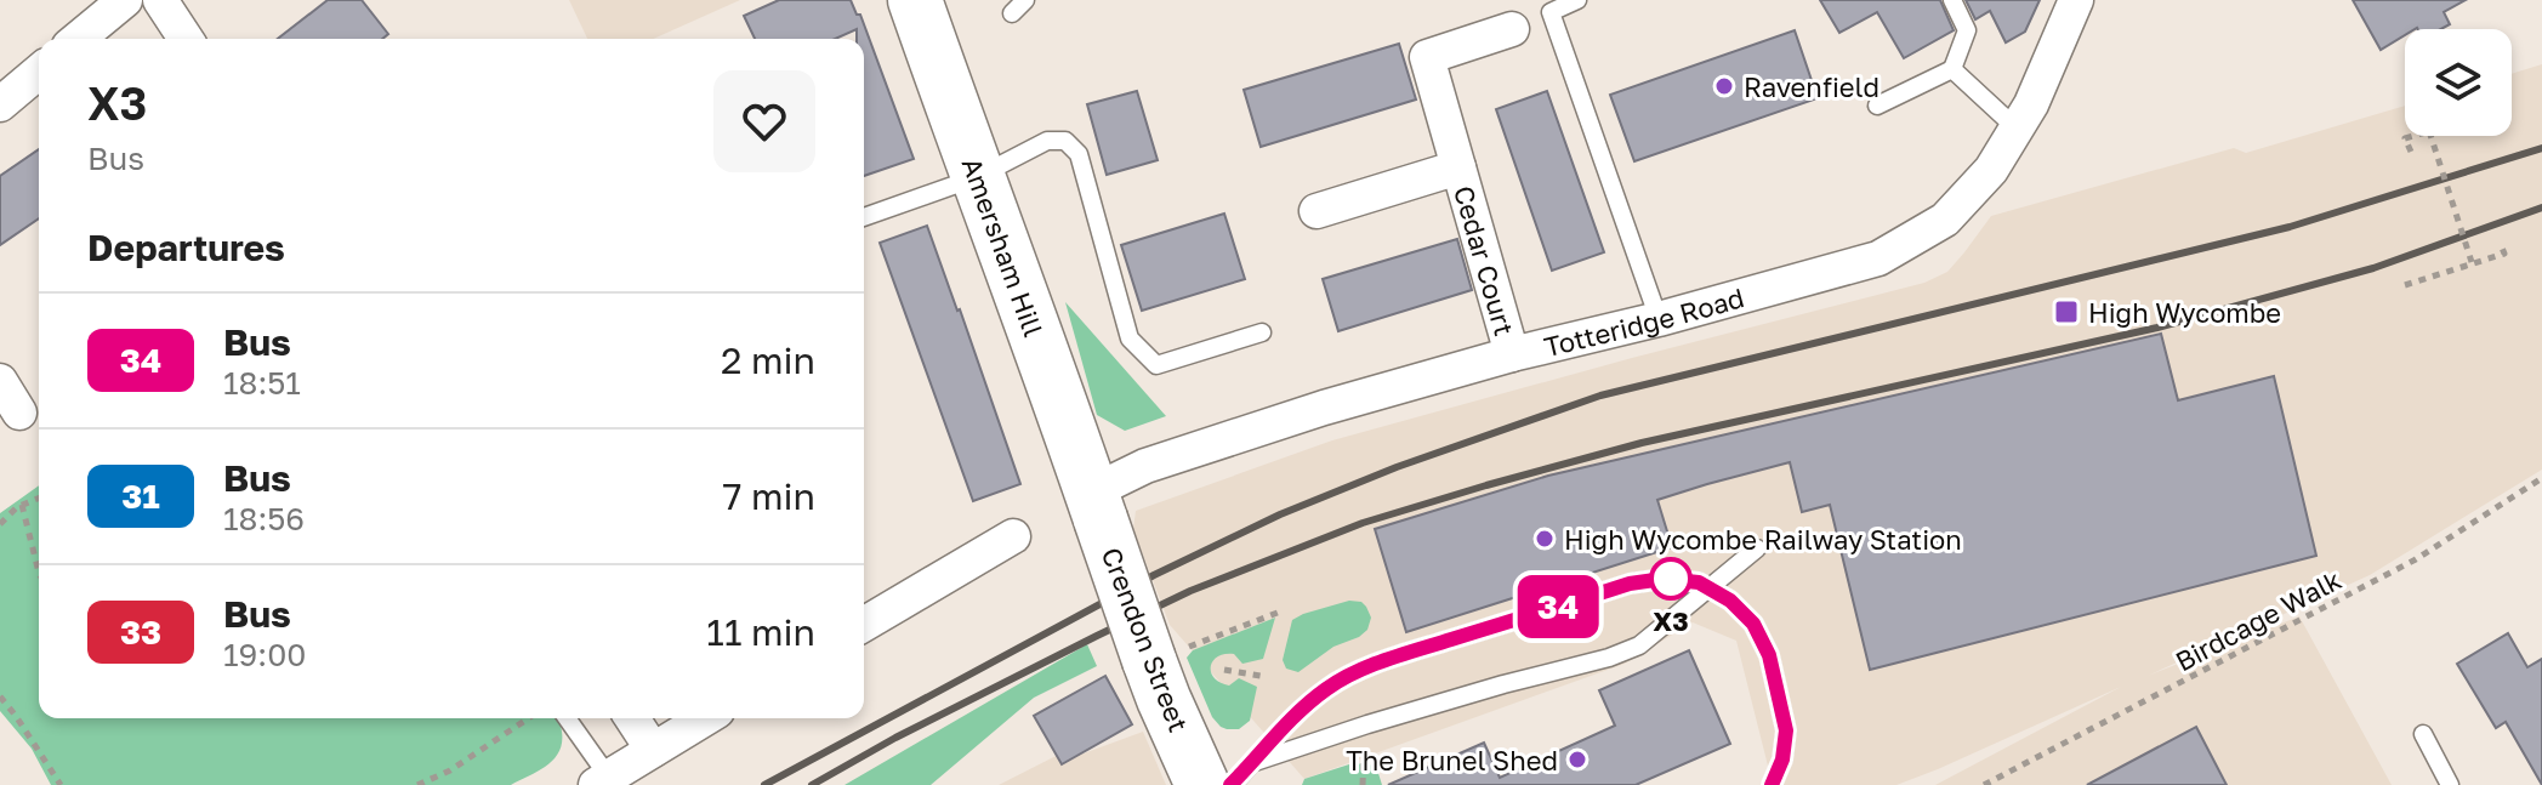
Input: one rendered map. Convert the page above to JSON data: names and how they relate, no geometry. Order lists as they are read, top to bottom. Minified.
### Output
{"streets":{"main road":["Amersham Hill","Crendon Street"],"street":["Cedar Court","Totteridge Road"],"path":["Birdcage Walk"]},"crossings":[["Amersham Hill","Totteridge Road"],["Amersham Hill","Crendon Street"],["Cedar Court","Totteridge Road"],["Totteridge Road","Crendon Street"]],"places":{"other":["Ravenfield","High Wycombe Railway Station","X3","The Brunel Shed"],"transit":["High Wycombe"]},"lines":["bus line 34"],"page":{"on_map":"34","heading":[["X3","Bus"],"Departures"],"list":[{"mark":"34","name":"Bus","note":"18:51","value":"2 min"},{"mark":"31","name":"Bus","note":"18:56","value":"7 min"},{"mark":"33","name":"Bus","note":"19:00","value":"11 min"}]}}
